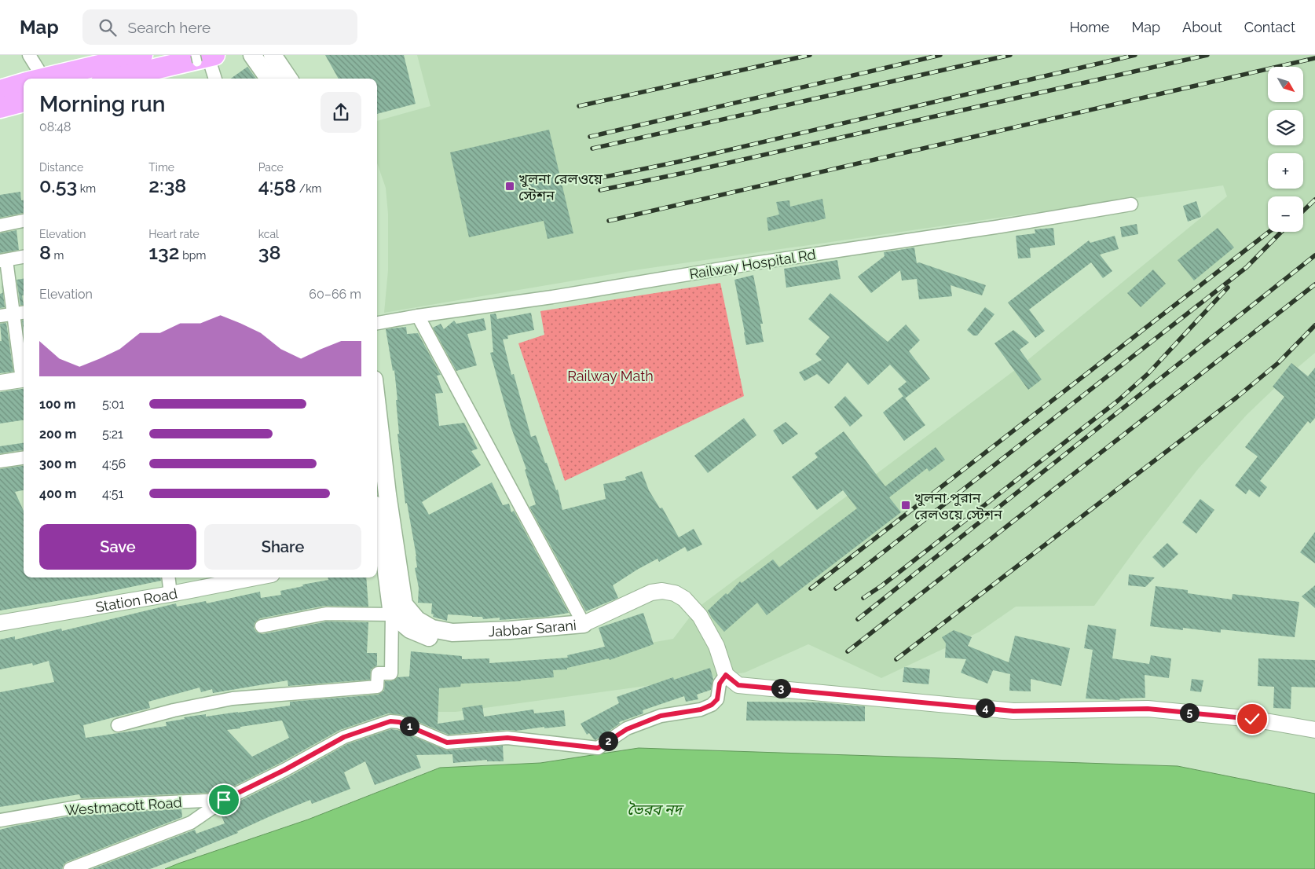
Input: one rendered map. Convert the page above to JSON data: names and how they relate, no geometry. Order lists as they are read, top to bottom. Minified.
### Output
{"streets":{"main road":["Jabbar Sarani"],"street":["Railway Hospital Rd","Station Road","Westmacott Road"]},"water":["ভৈরব নদ"],"parks":["Railway Math"],"places":{"transit":["খুলনা রেলওয়ে স্টেশন","খুলনা পুরান রেলওয়ে স্টেশন"]},"north":"bottom right","page":{"header":"Map","search":"Search here","nav":["Home","Map","About","Contact"],"map_buttons":["+","−"],"heading":["Morning run","08:48"],"stats":[["Distance","0.53 km"],["Time","2:38"],["Pace","4:58 /km"],["Elevation","8 m"],["Heart rate","132 bpm"],["kcal","38"]],"chart":["Elevation","60–66 m"],"list":[{"name":"100 m","note":"5:01"},{"name":"200 m","note":"5:21"},{"name":"300 m","note":"4:56"},{"name":"400 m","note":"4:51"}],"buttons":["Save","Share"],"pins":["3","4","5","1","2"]}}
